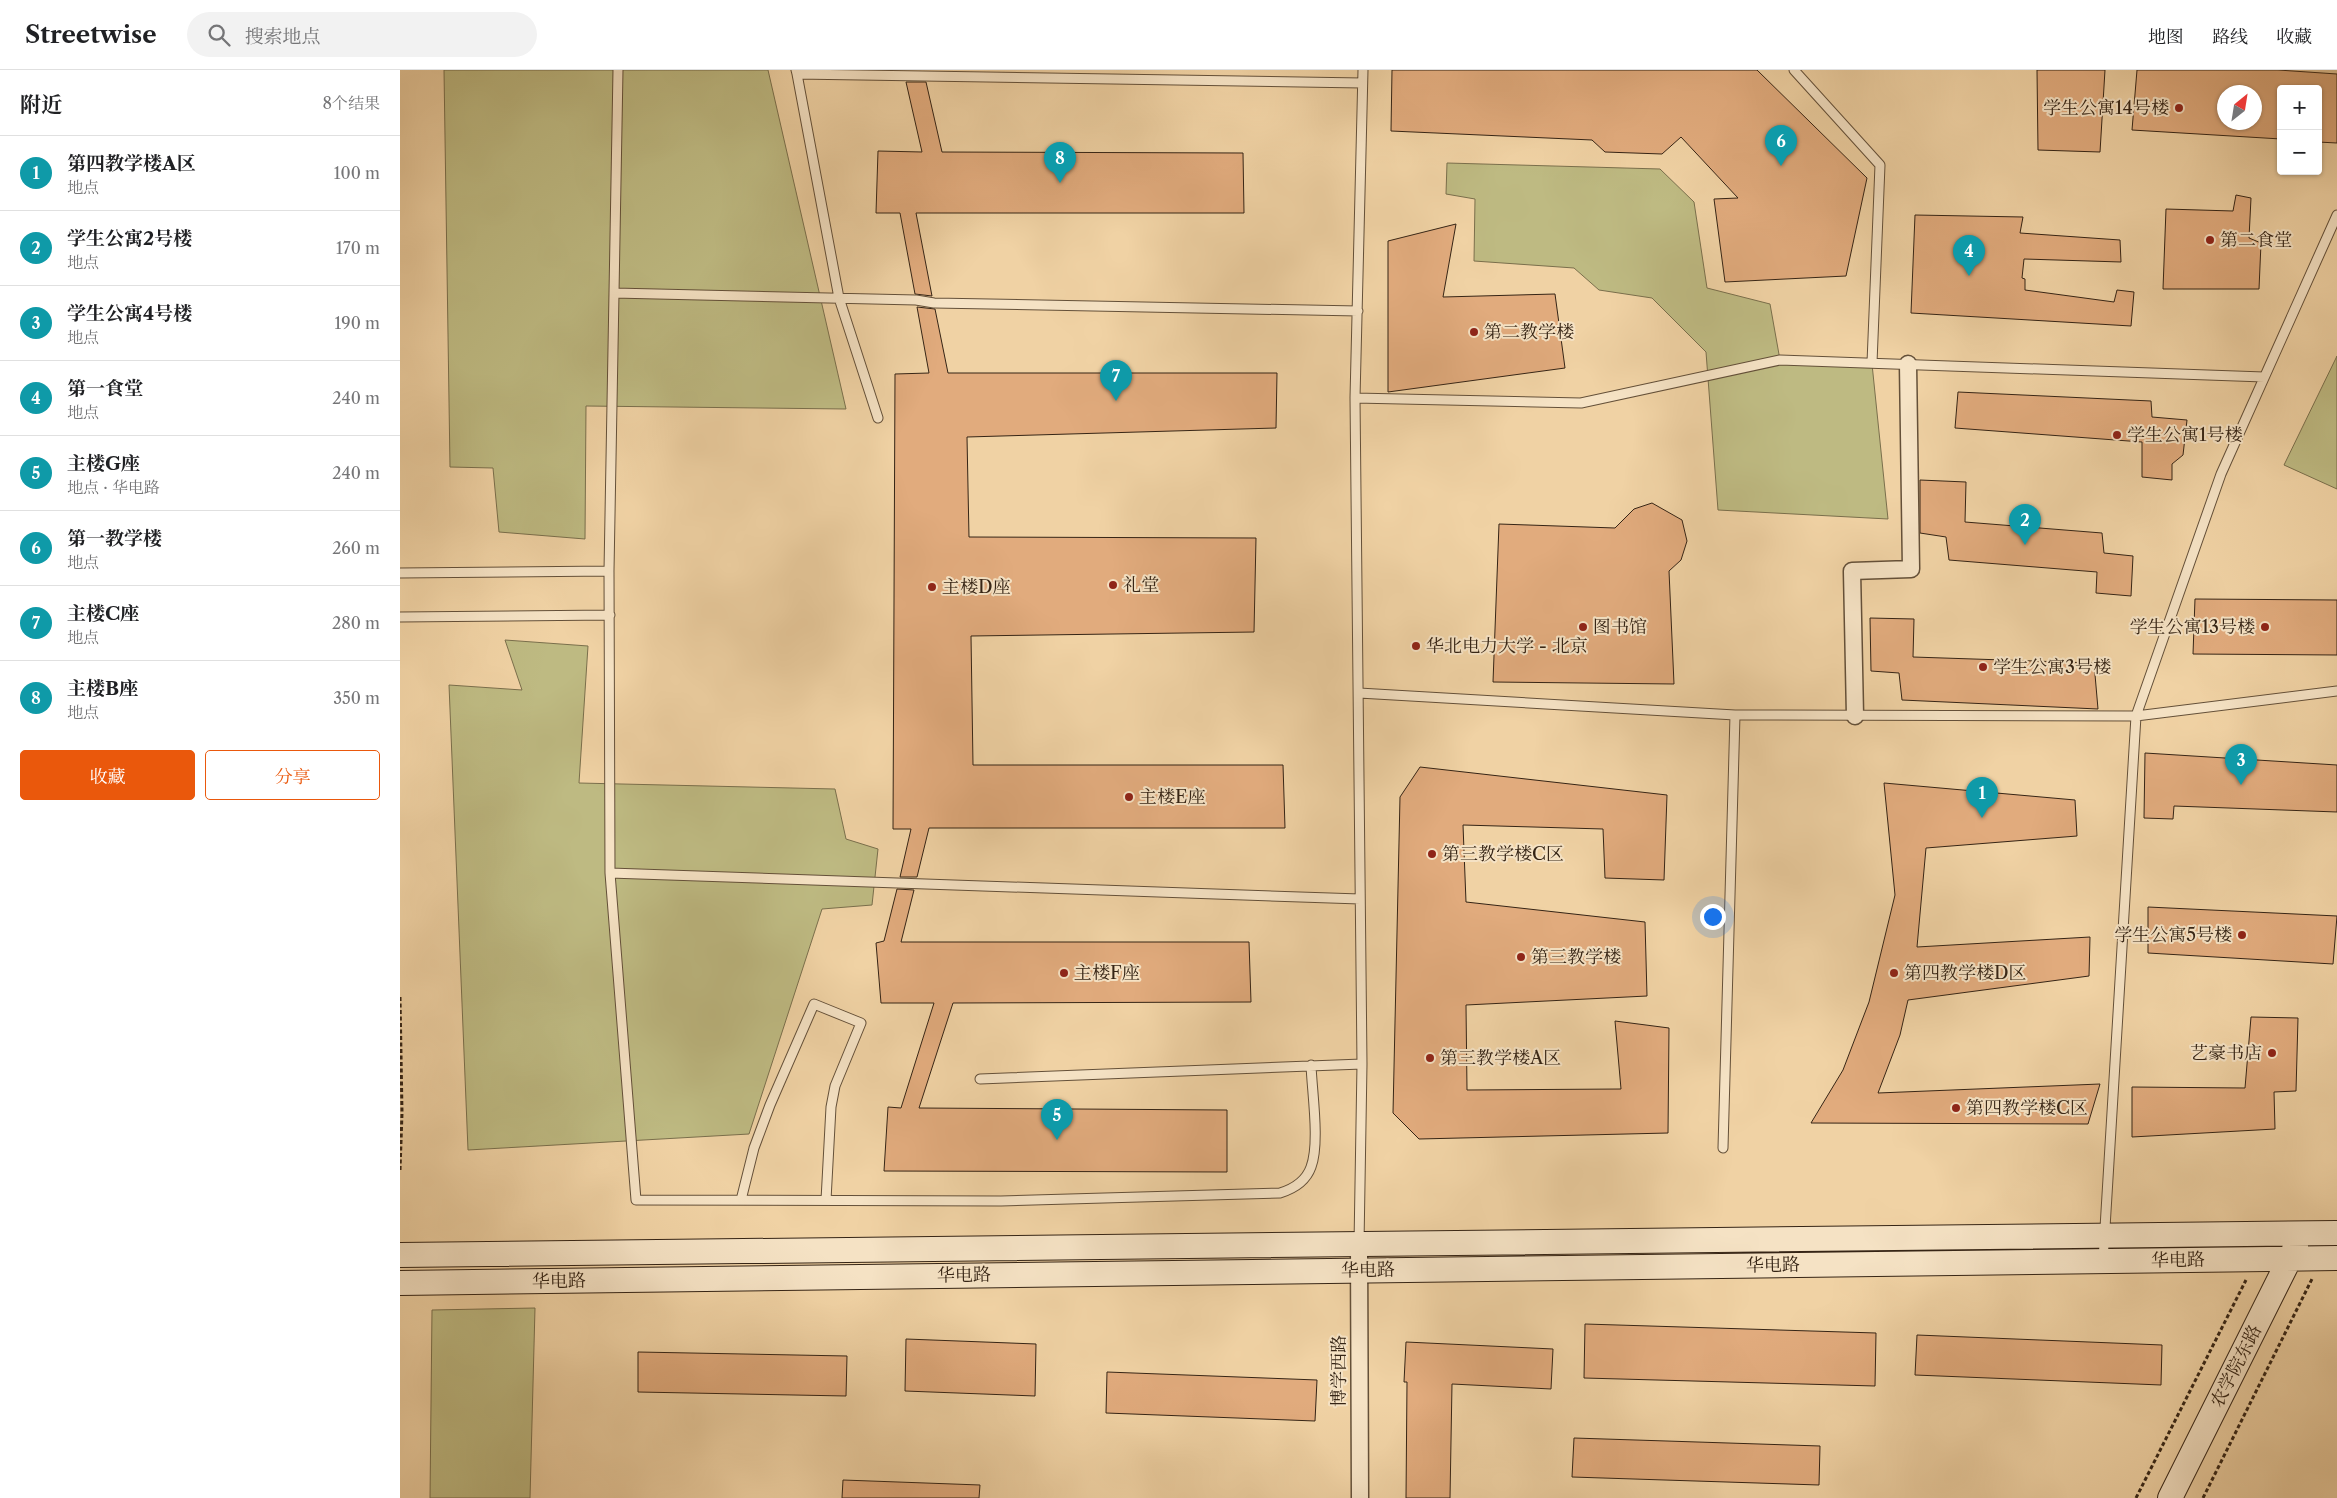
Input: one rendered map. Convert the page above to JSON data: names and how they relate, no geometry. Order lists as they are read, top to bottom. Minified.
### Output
{"streets":{"street":["华电路","农学院东路","博学西路"]},"crossings":[["华电路","农学院东路"],["华电路","博学西路"]],"places":["学生公寓14号楼","第二食堂","第二教学楼","学生公寓1号楼","礼堂","主楼D座","图书馆","学生公寓13号楼","华北电力大学 - 北京","学生公寓3号楼","主楼E座","第三教学楼C区","学生公寓5号楼","第三教学楼","主楼F座","第四教学楼D区","艺豪书店","第三教学楼A区","第四教学楼C区"],"north":"top right","page":{"header":"Streetwise","search":"搜索地点","nav":["地图","路线","收藏"],"heading":["附近","8个结果"],"map_buttons":["+","−"],"pins":["6","8","4","7","2","3","1","5"],"list":[{"mark":"1","name":"第四教学楼A区","note":"地点","value":"100 m"},{"mark":"2","name":"学生公寓2号楼","note":"地点","value":"170 m"},{"mark":"3","name":"学生公寓4号楼","note":"地点","value":"190 m"},{"mark":"4","name":"第一食堂","note":"地点","value":"240 m"},{"mark":"5","name":"主楼G座","note":"地点 · 华电路","value":"240 m"},{"mark":"6","name":"第一教学楼","note":"地点","value":"260 m"},{"mark":"7","name":"主楼C座","note":"地点","value":"280 m"},{"mark":"8","name":"主楼B座","note":"地点","value":"350 m"}],"buttons":["收藏","分享"]}}
